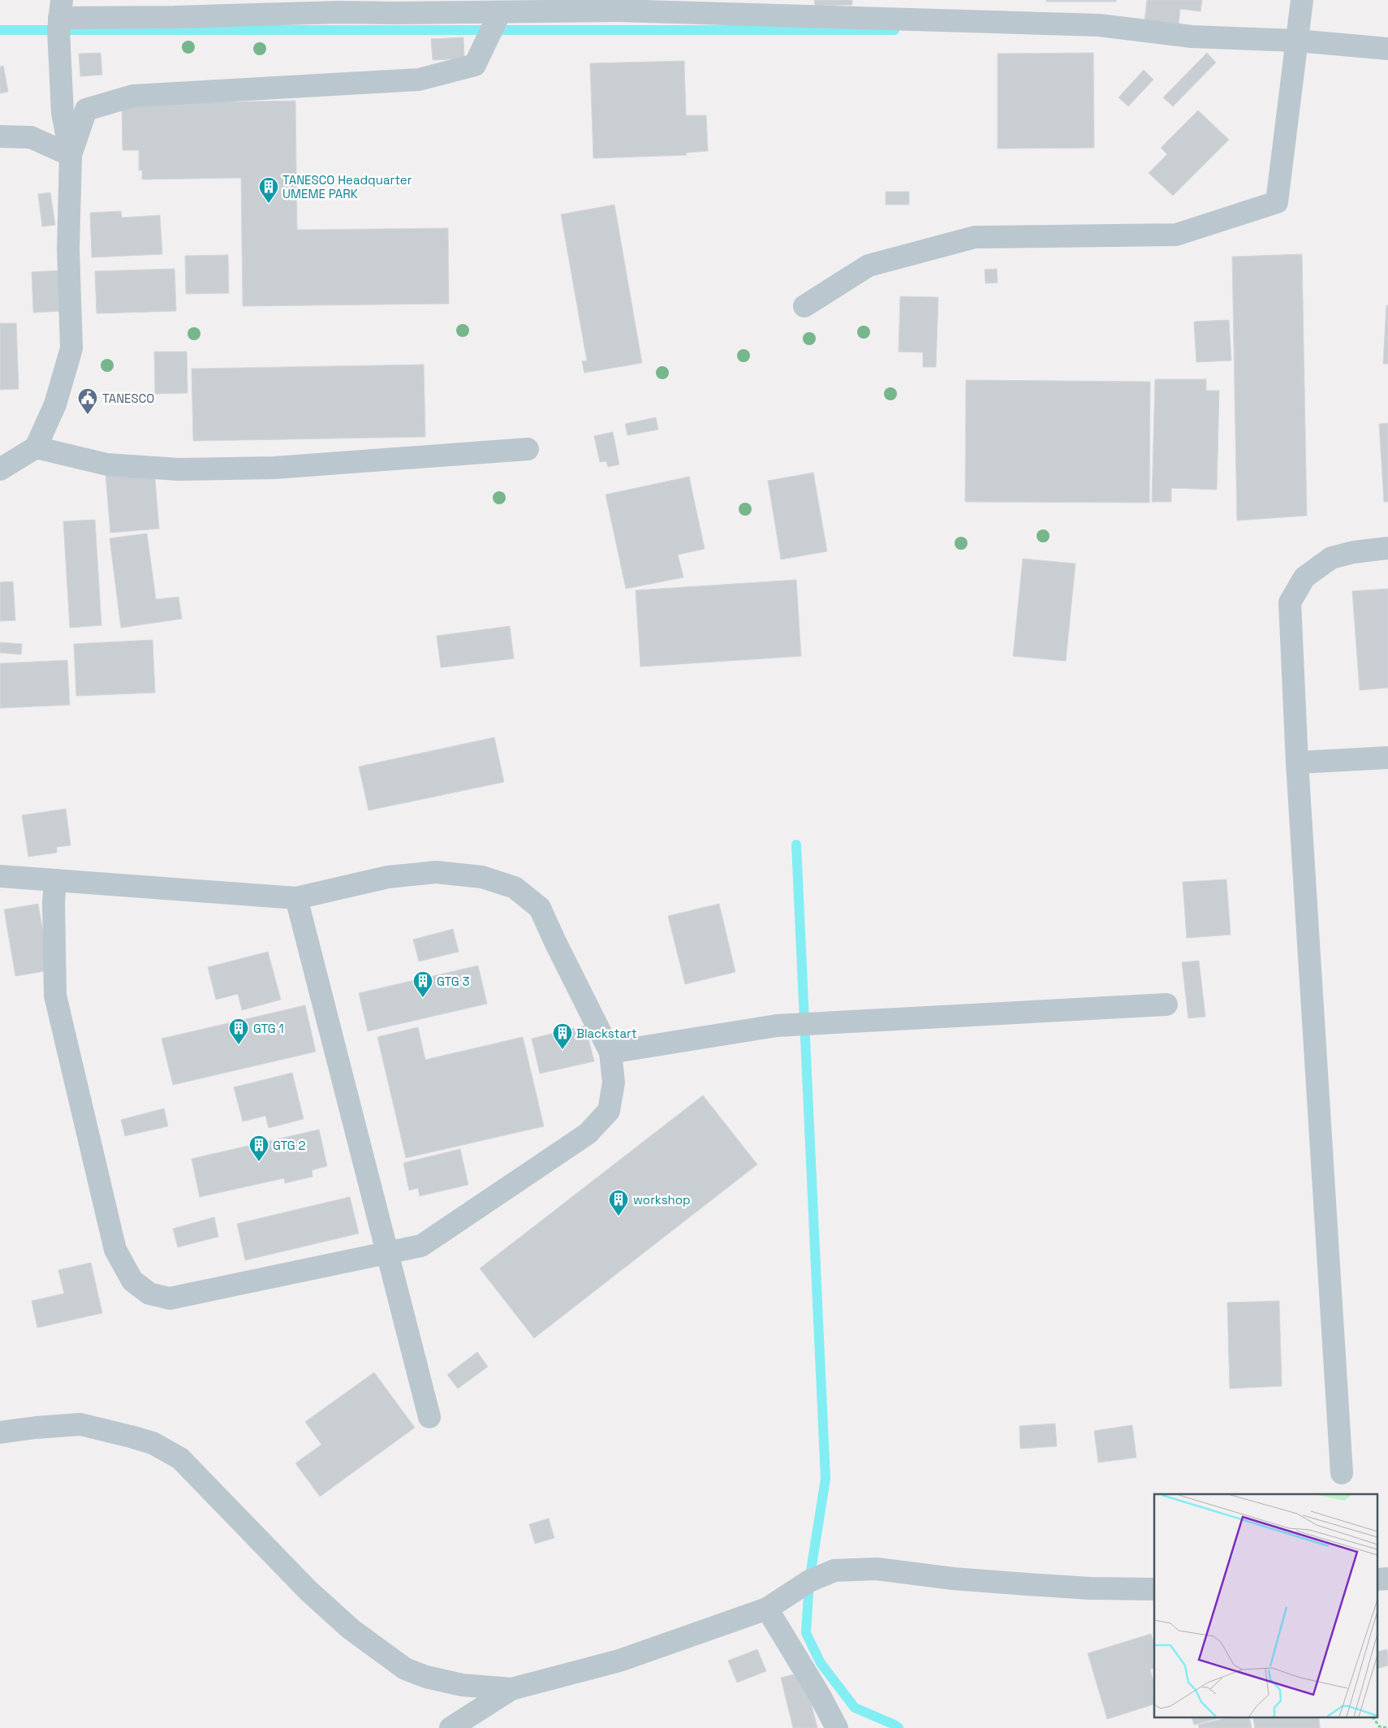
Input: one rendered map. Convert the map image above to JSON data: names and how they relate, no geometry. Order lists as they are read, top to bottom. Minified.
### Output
{"places":{"building":["TANESCO Headquarter UMEME PARK","GTG 3","GTG 1","Blackstart","GTG 2","workshop"],"public building":["TANESCO"]}}
